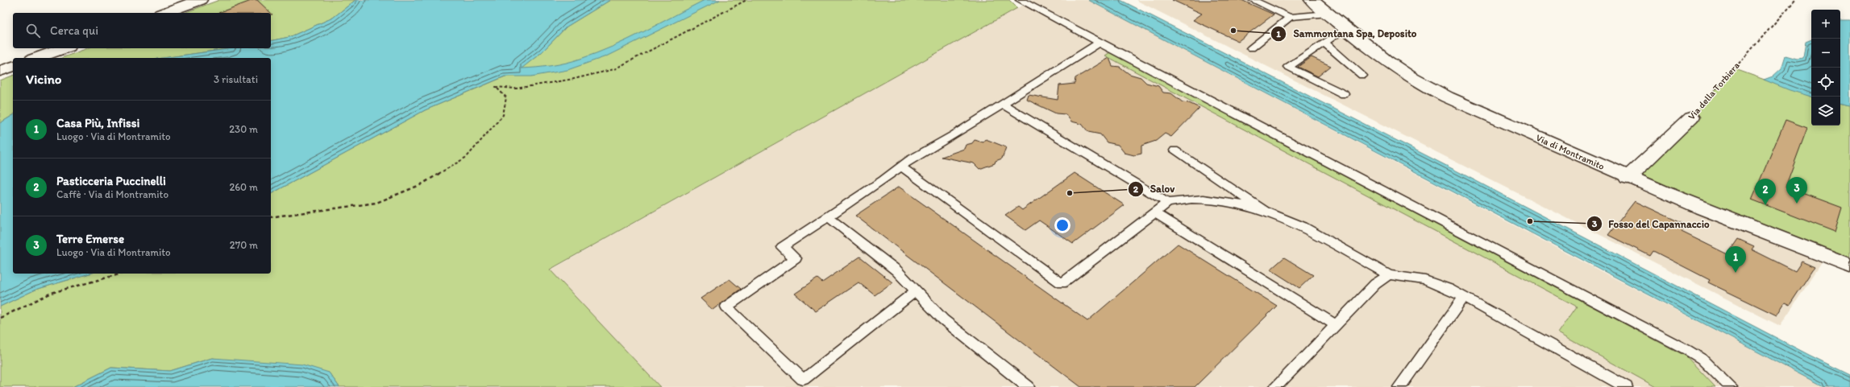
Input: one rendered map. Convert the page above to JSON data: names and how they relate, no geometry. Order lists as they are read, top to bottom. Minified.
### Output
{"streets":{"main road":["Via della Torbiera","Via di Montramito"]},"crossings":[["Via della Torbiera","Via di Montramito"]],"places":["Sammontana Spa, Deposito","Salov","Fosso del Capannaccio"],"page":{"map_buttons":["+","−"],"search":"Cerca qui","heading":["Vicino","3 risultati"],"list":[{"mark":"1","name":"Casa Più, Infissi","note":"Luogo · Via di Montramito","value":"230 m"},{"mark":"2","name":"Pasticceria Puccinelli","note":"Caffè · Via di Montramito","value":"260 m"},{"mark":"3","name":"Terre Emerse","note":"Luogo · Via di Montramito","value":"270 m"}],"pins":["3","2","1"]}}
